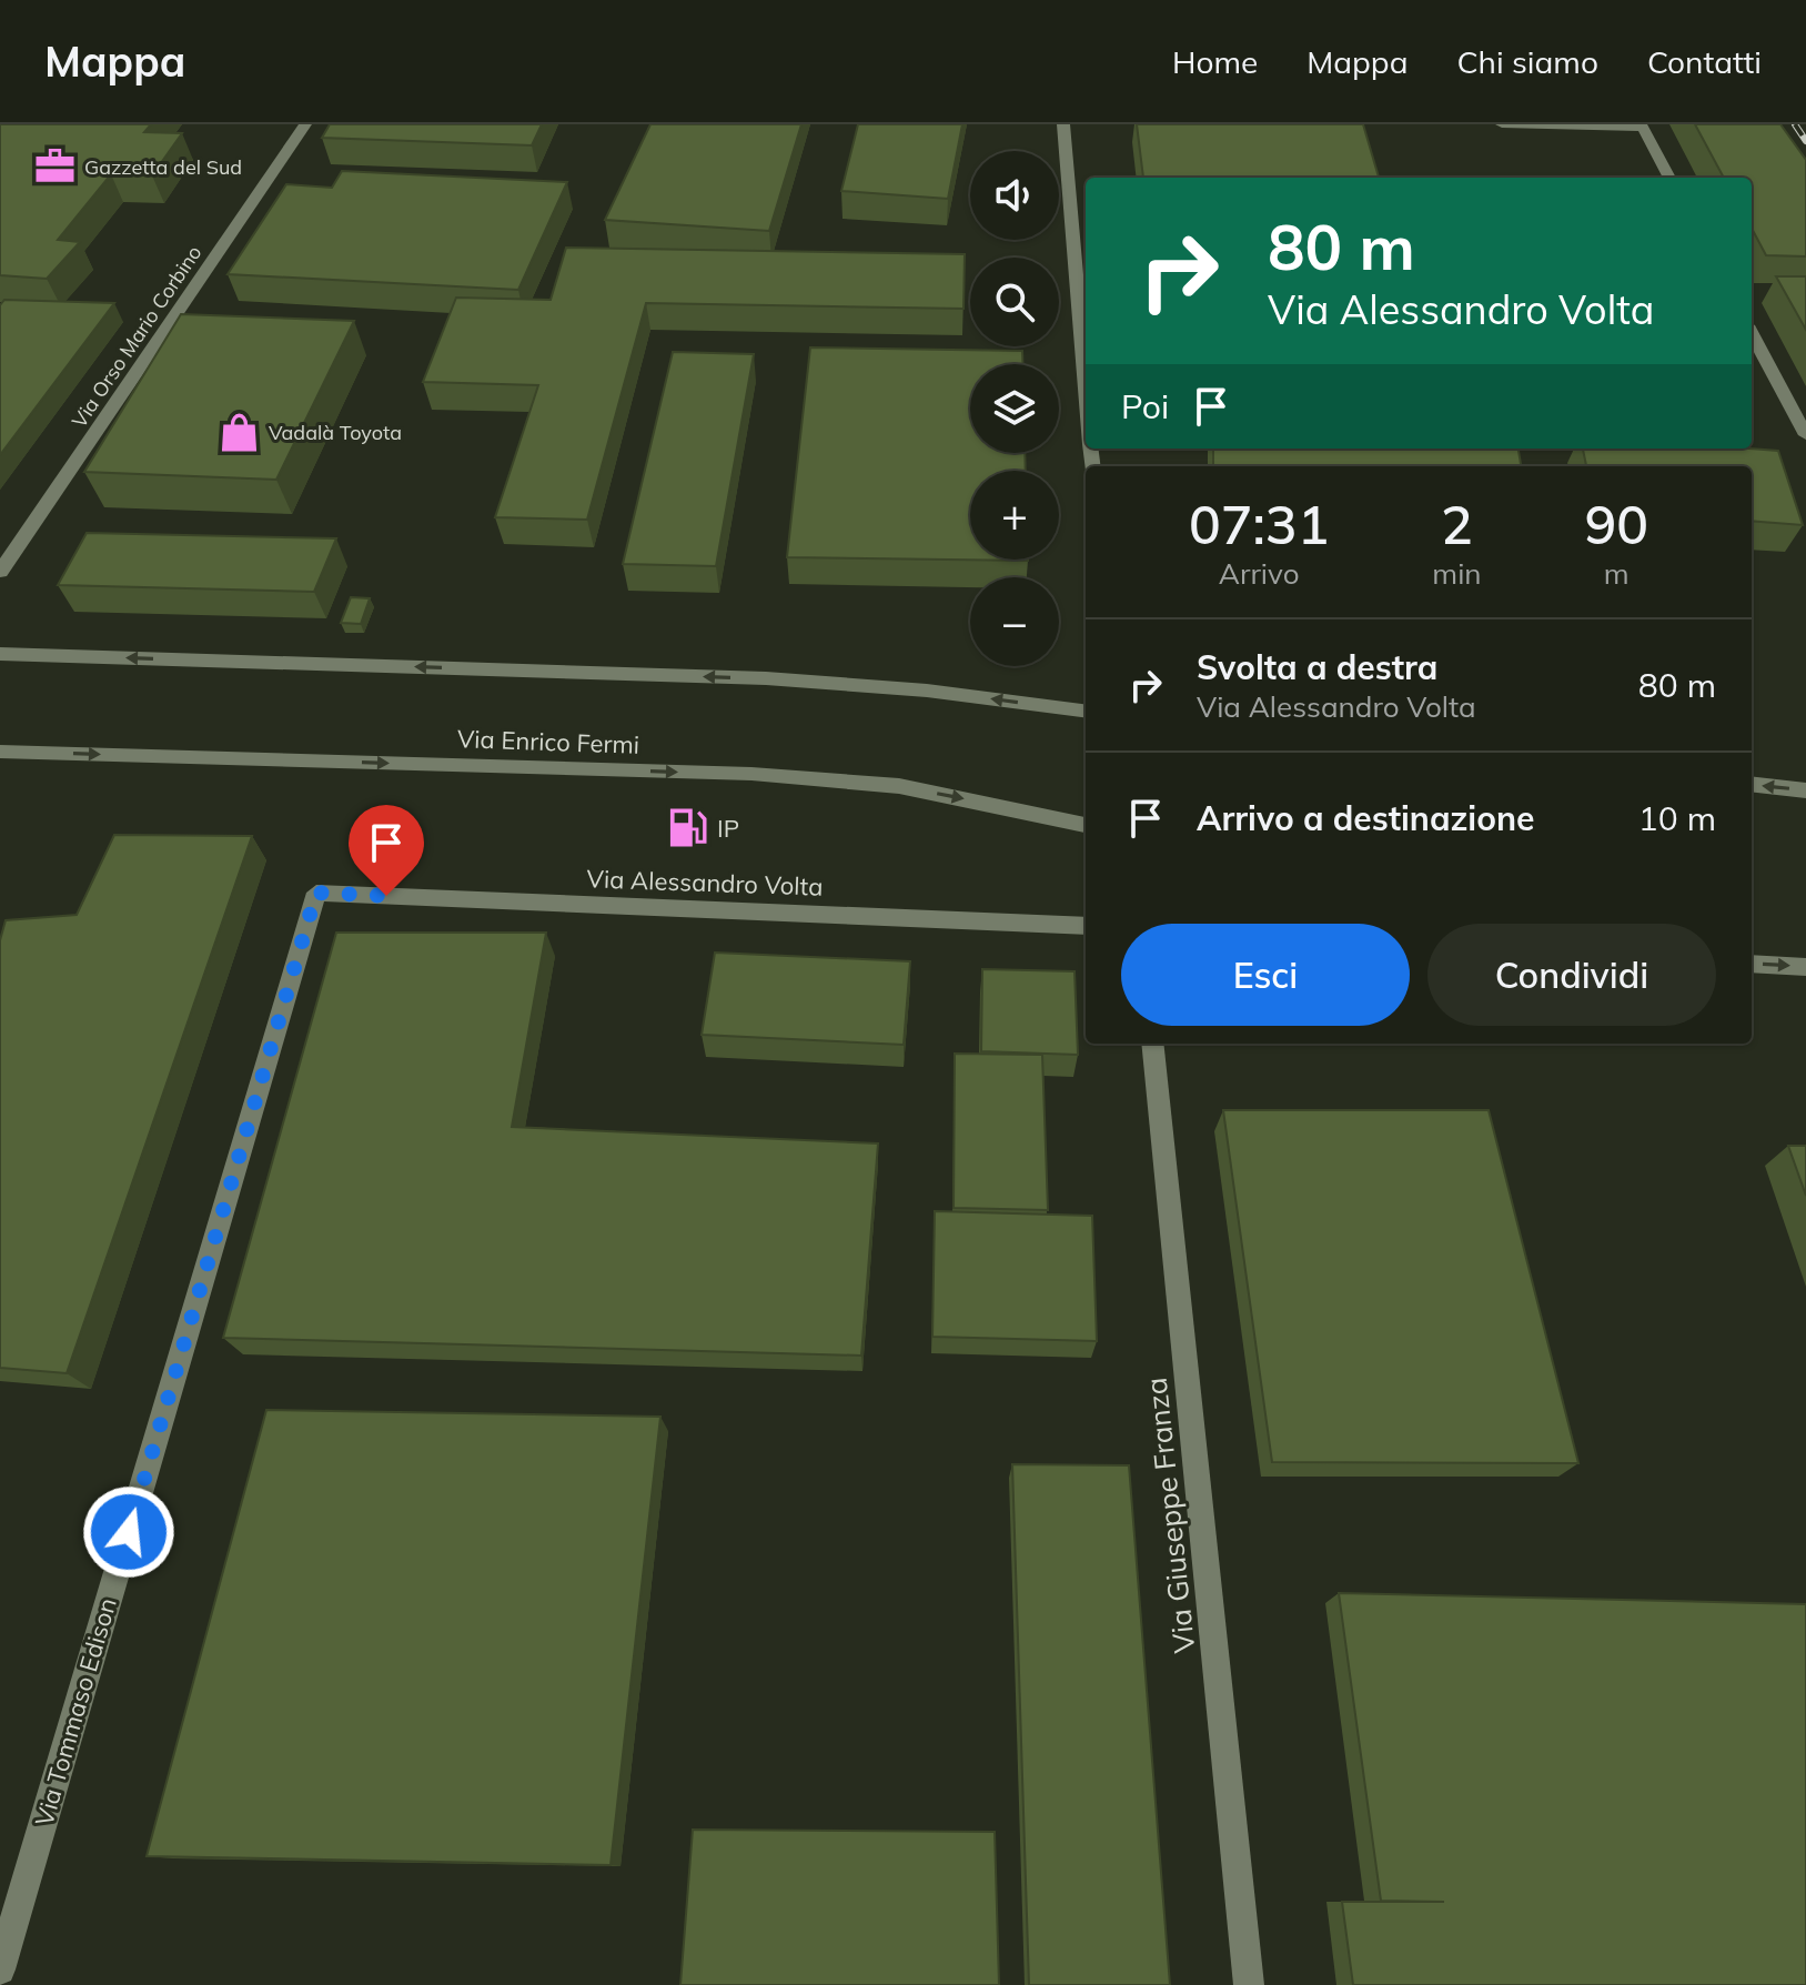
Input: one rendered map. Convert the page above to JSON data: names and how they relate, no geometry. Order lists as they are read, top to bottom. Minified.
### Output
{"streets":{"street":["Via Orso Mario Corbino","Via Enrico Fermi","Via Alessandro Volta","Via Giuseppe Franza","Via Tommaso Edison"]},"crossings":[["Via Alessandro Volta","Via Tommaso Edison"]],"places":{"office":["Gazzetta del Sud"],"shop":["Vadalà Toyota"],"fuel station":["IP"]},"page":{"header":"Mappa","nav":["Home","Mappa","Chi siamo","Contatti"],"map_buttons":["+","−"],"turn":["80 m","Via Alessandro Volta"],"then":"Poi","eta":["07:31","Arrivo","2","min","90","m"],"list":[{"name":"Svolta a destra","note":"Via Alessandro Volta","value":"80 m"},{"name":"Arrivo a destinazione","value":"10 m"}],"buttons":["Esci","Condividi"]}}
